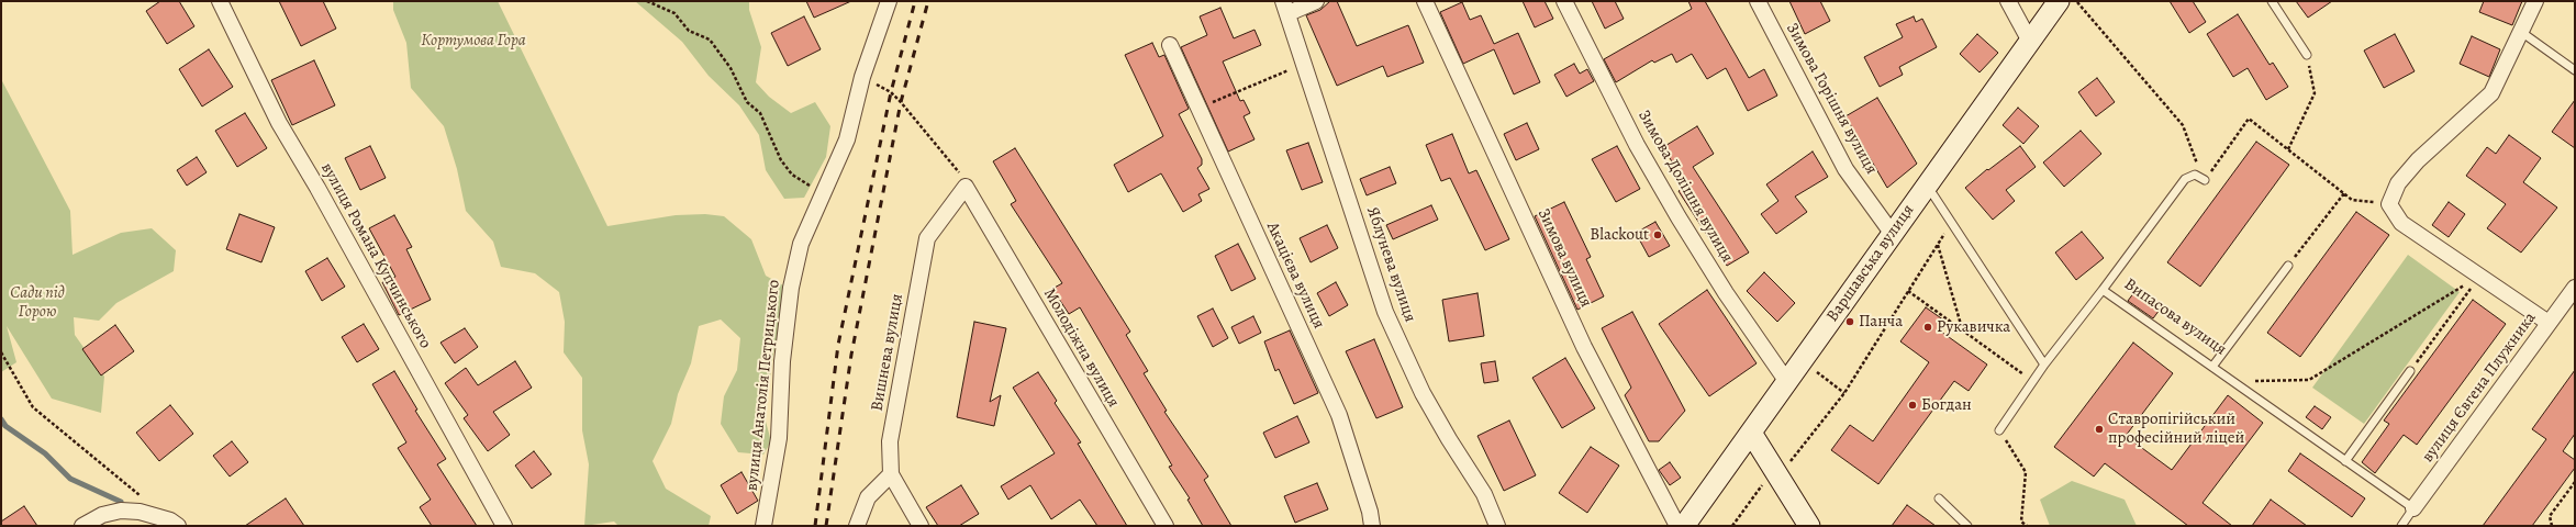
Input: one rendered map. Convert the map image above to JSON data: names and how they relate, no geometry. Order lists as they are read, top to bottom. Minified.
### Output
{"streets":{"street":["Зимова Горішня вулиця","Зимова Долішня вулиця","вулиця Романа Купчинського","Зимова вулиця","Варшавська вулиця","Яблунева вулиця","Акацієва вулиця","Молодіжна вулиця","Вишнева вулиця","вулиця Анатолія Петрицького","вулиця Євгена Плужника"],"lane":["Випасова вулиця"]},"crossings":[["Зимова Горішня вулиця","Варшавська вулиця"],["Зимова Долішня вулиця","Варшавська вулиця"],["Випасова вулиця","вулиця Євгена Плужника"],["Молодіжна вулиця","Вишнева вулиця"]],"parks":["Кортумова Гора","Сади під Горою"],"places":["Blackout","Панча","Рукавичка","Богдан","Ставропігійський професійний ліцей"]}
